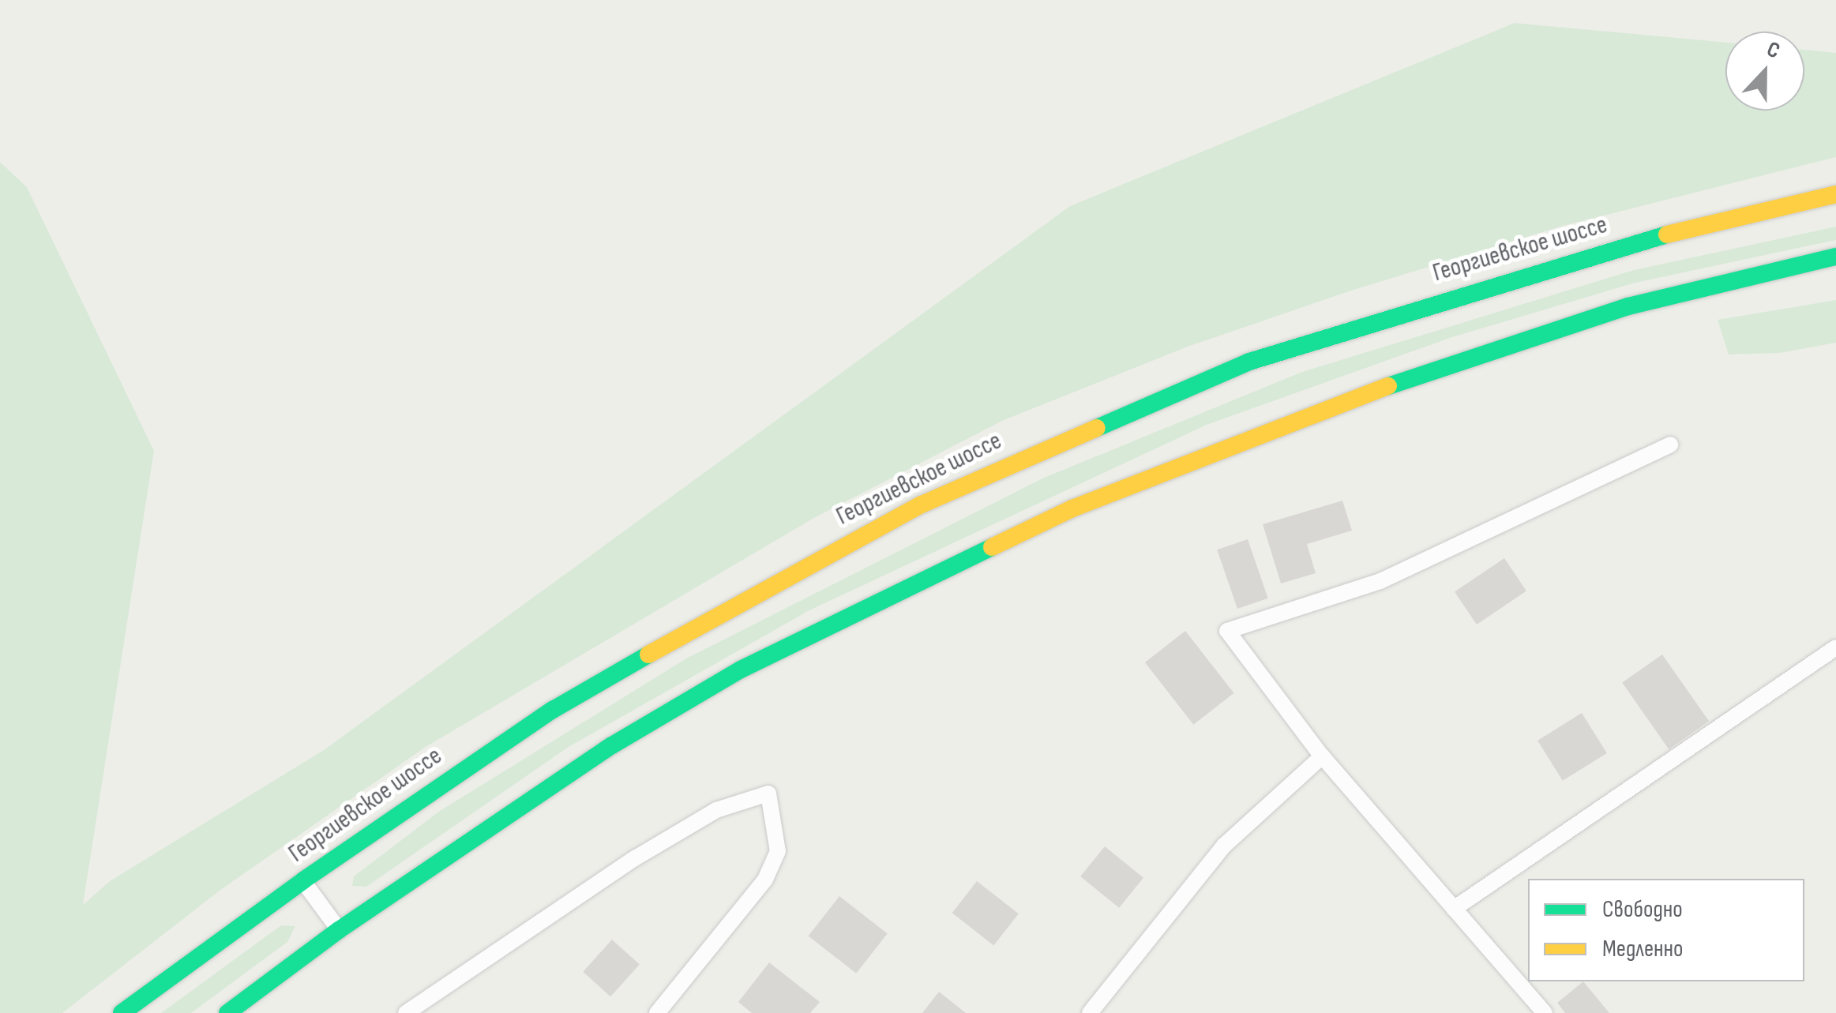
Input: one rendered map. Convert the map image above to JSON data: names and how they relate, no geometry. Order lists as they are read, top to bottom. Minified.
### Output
{"streets":{"main road":["Георгиевское шоссе"]},"legend":["Свободно","Медленно"],"north":"top"}
